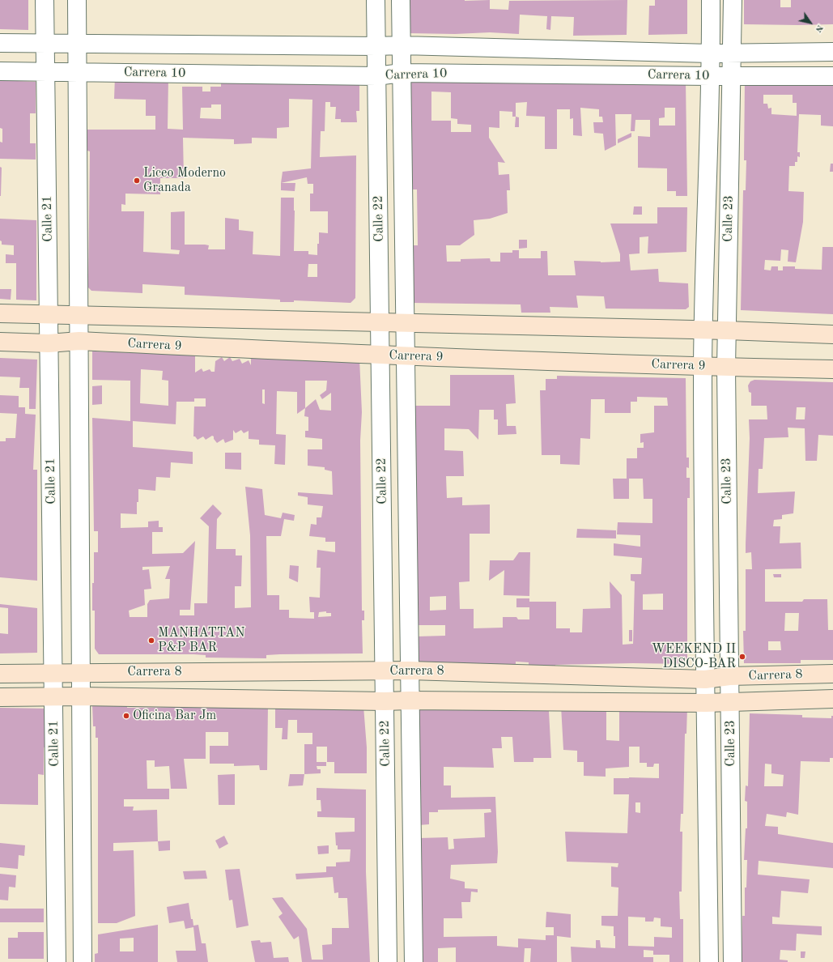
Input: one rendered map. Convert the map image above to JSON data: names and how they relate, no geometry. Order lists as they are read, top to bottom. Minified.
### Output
{"streets":{"street":["Carrera 10","Calle 21","Calle 22","Calle 23","Carrera 9","Carrera 8"]},"crossings":[["Carrera 10","Calle 21"],["Carrera 10","Calle 22"],["Carrera 10","Calle 23"],["Calle 21","Carrera 9"],["Calle 21","Carrera 8"],["Calle 22","Carrera 9"],["Calle 22","Carrera 8"],["Calle 23","Carrera 9"],["Calle 23","Carrera 8"]],"places":["Liceo Moderno Granada","MANHATTAN P&P BAR","WEEKEND II DISCO-BAR","Oficina Bar Jm"],"north":"bottom right"}
